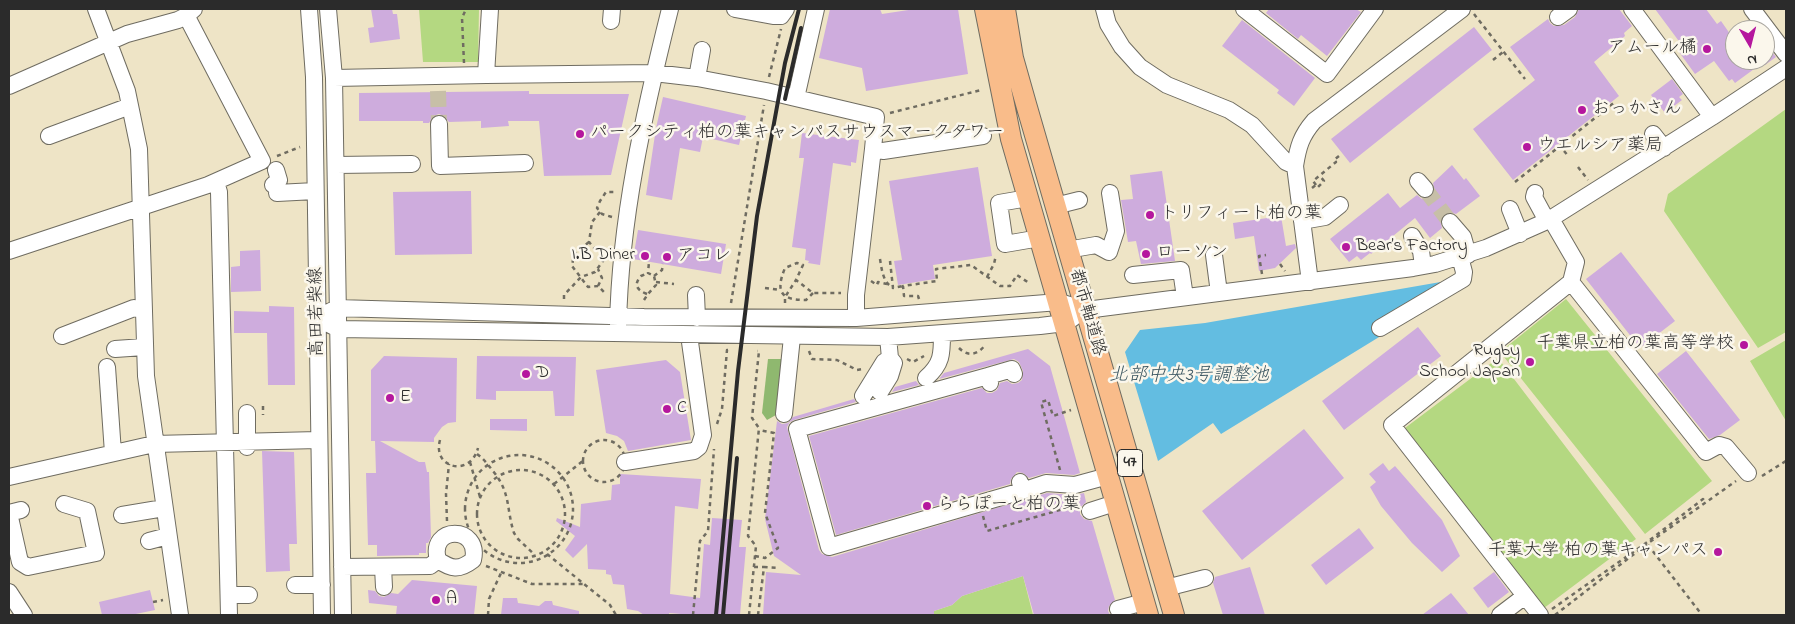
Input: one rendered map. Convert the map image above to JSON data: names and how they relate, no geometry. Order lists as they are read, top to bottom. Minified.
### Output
{"streets":{"main road":["都市軸道路","47"],"street":["高田若柴線"]},"water":["北部中央3号調整池"],"places":["アムール橘","おっかさん","パークシティ柏の葉キャンパスサウスマークタワー","ウエルシア薬局","トリフィート柏の葉","Bear’s Factory","ローソン","I.B Diner","アコレ","千葉県立柏の葉高等学校","Rugby School Japan","D","E","C","ららぽーと柏の葉","千葉大学 柏の葉キャンパス","A"],"north":"bottom"}
